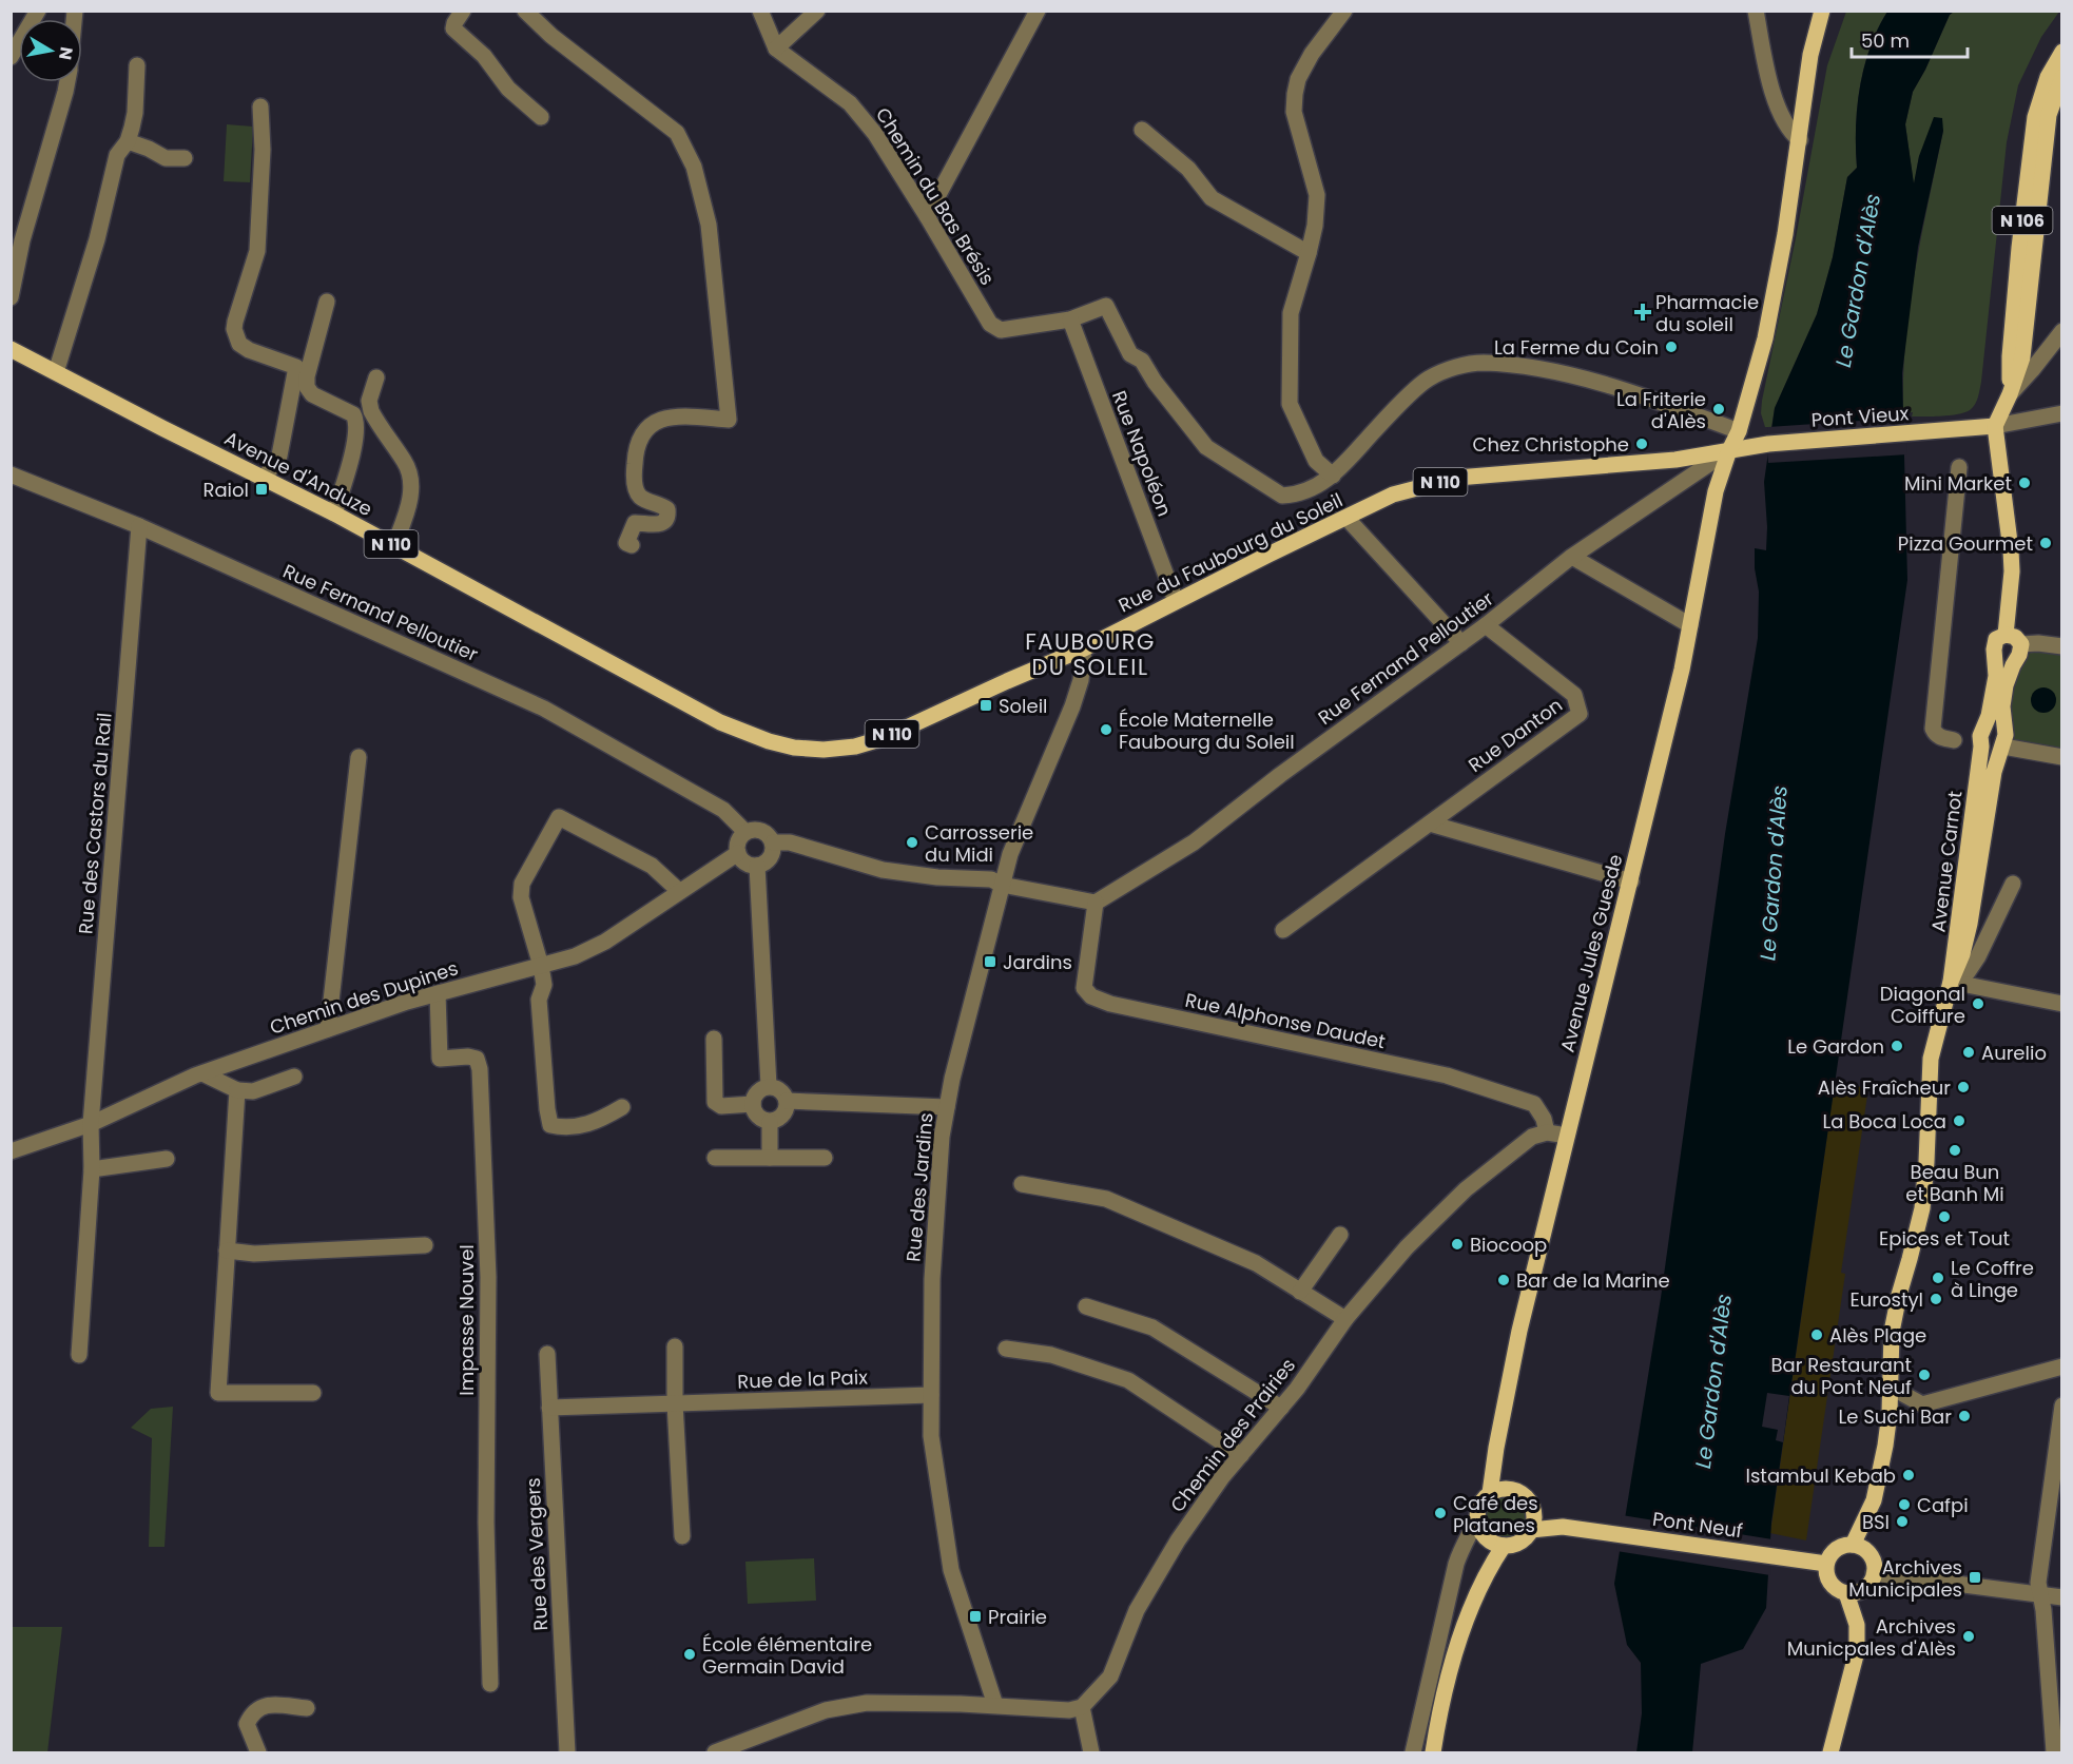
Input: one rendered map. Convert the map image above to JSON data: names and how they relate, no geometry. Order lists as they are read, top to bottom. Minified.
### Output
{"streets":{"main road":["N 106","Pont Vieux","Avenue d'Anduze","N 110","Rue du Faubourg du Soleil","Avenue Carnot","Avenue Jules Guesde","Pont Neuf"],"street":["Chemin du Bas Brésis","Rue Napoléon","Rue Fernand Pelloutier","Rue Danton","Rue des Castors du Rail","Chemin des Dupines","Rue Alphonse Daudet","Rue des Jardins","Impasse Nouvel","Rue de la Paix","Chemin des Prairies","Rue des Vergers"]},"crossings":[["Chemin du Bas Brésis","Rue Napoléon"],["N 106","Pont Vieux"],["N 106","Avenue Carnot"],["Pont Vieux","Rue du Faubourg du Soleil"],["Pont Vieux","Rue Fernand Pelloutier"],["Pont Vieux","Avenue Carnot"],["Pont Vieux","Avenue Jules Guesde"],["Rue Napoléon","Rue du Faubourg du Soleil"],["Avenue d'Anduze","Rue du Faubourg du Soleil"],["Rue du Faubourg du Soleil","Rue Fernand Pelloutier"],["Rue du Faubourg du Soleil","Avenue Jules Guesde"],["Rue du Faubourg du Soleil","Rue des Jardins"],["Rue Fernand Pelloutier","Rue Danton"],["Rue Fernand Pelloutier","Rue des Castors du Rail"],["Rue Fernand Pelloutier","Avenue Jules Guesde"],["Rue Fernand Pelloutier","Chemin des Dupines"],["Rue Fernand Pelloutier","Rue Alphonse Daudet"],["Rue des Castors du Rail","Chemin des Dupines"],["Avenue Carnot","Pont Neuf"],["Avenue Jules Guesde","Pont Neuf"],["Chemin des Dupines","Impasse Nouvel"],["Rue Alphonse Daudet","Chemin des Prairies"],["Rue des Jardins","Rue de la Paix"],["Rue de la Paix","Rue des Vergers"]],"districts":["FAUBOURG DU SOLEIL"],"water":["Le Gardon d'Alès"],"places":{"health":["Pharmacie du soleil"],"other":["La Ferme du Coin","La Friterie d'Alès","Chez Christophe","Mini Market","Pizza Gourmet","École Maternelle Faubourg du Soleil","Carrosserie du Midi","Diagonal Coiffure","Le Gardon","Aurelio","Alès Fraîcheur","La Boca Loca","Beau Bun et Banh Mi","Epices et Tout","Biocoop","Le Coffre à Linge","Bar de la Marine","Eurostyl","Alès Plage","Bar Restaurant du Pont Neuf","Le Suchi Bar","Istambul Kebab","Cafpi","Café des Platanes","BSI","Archives Municpales d'Alès","École élémentaire Germain David"],"transit":["Raiol","Soleil","Jardins","Archives Municipales","Prairie"]},"scale_bar":"50 m","north":"right"}
